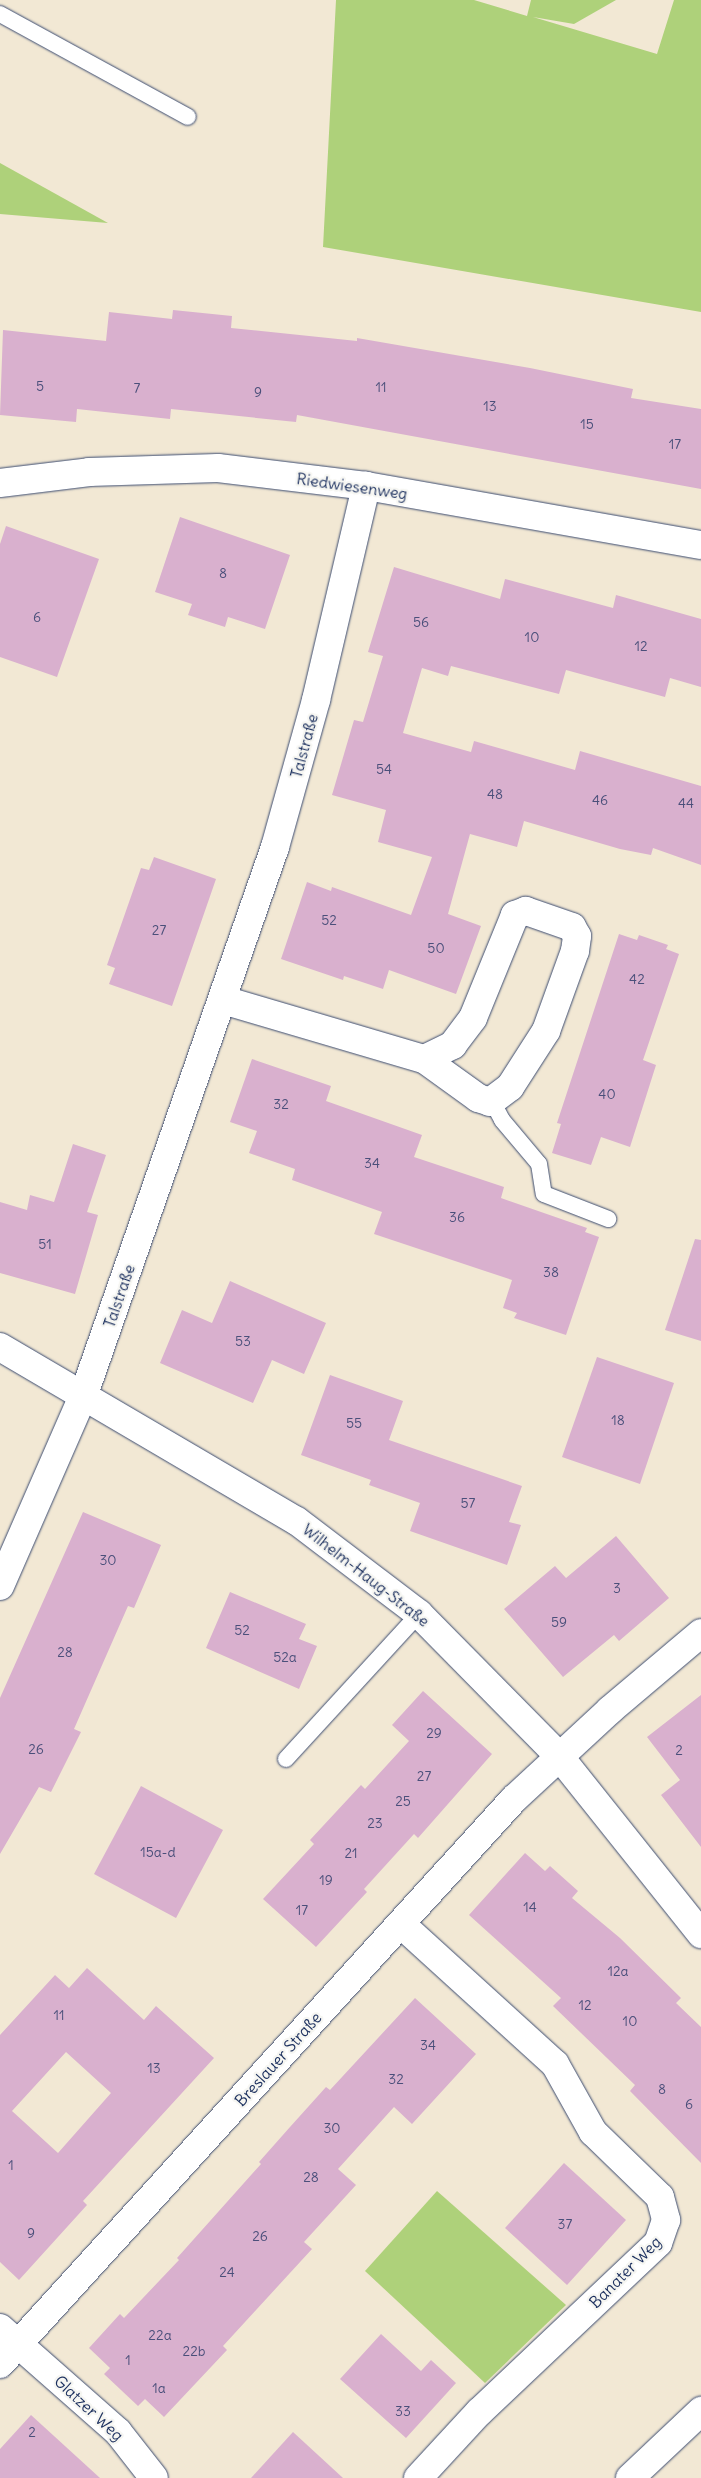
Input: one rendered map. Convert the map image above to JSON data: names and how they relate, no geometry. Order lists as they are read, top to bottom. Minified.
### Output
{"streets":{"street":["Riedwiesenweg","Talstraße","Wilhelm-Haug-Straße","Breslauer Straße","Banater Weg","Glatzer Weg"]},"crossings":[["Riedwiesenweg","Talstraße"],["Talstraße","Wilhelm-Haug-Straße"],["Wilhelm-Haug-Straße","Breslauer Straße"],["Breslauer Straße","Banater Weg"],["Breslauer Straße","Glatzer Weg"]],"house_numbers":["5","11","7","9","13","15","17","8","6","56","10","12","54","48","46","44","52","27","50","42","40","32","34","36","51","38","53","18","55","57","30","3","59","52","28","52a","29","26","2","27","25","23","15a-d","21","19","14","17","12a","12","11","10","34","13","32","8","6","30","1","28","37","9","26","24","22a","22b","1","1a","33","2"]}
